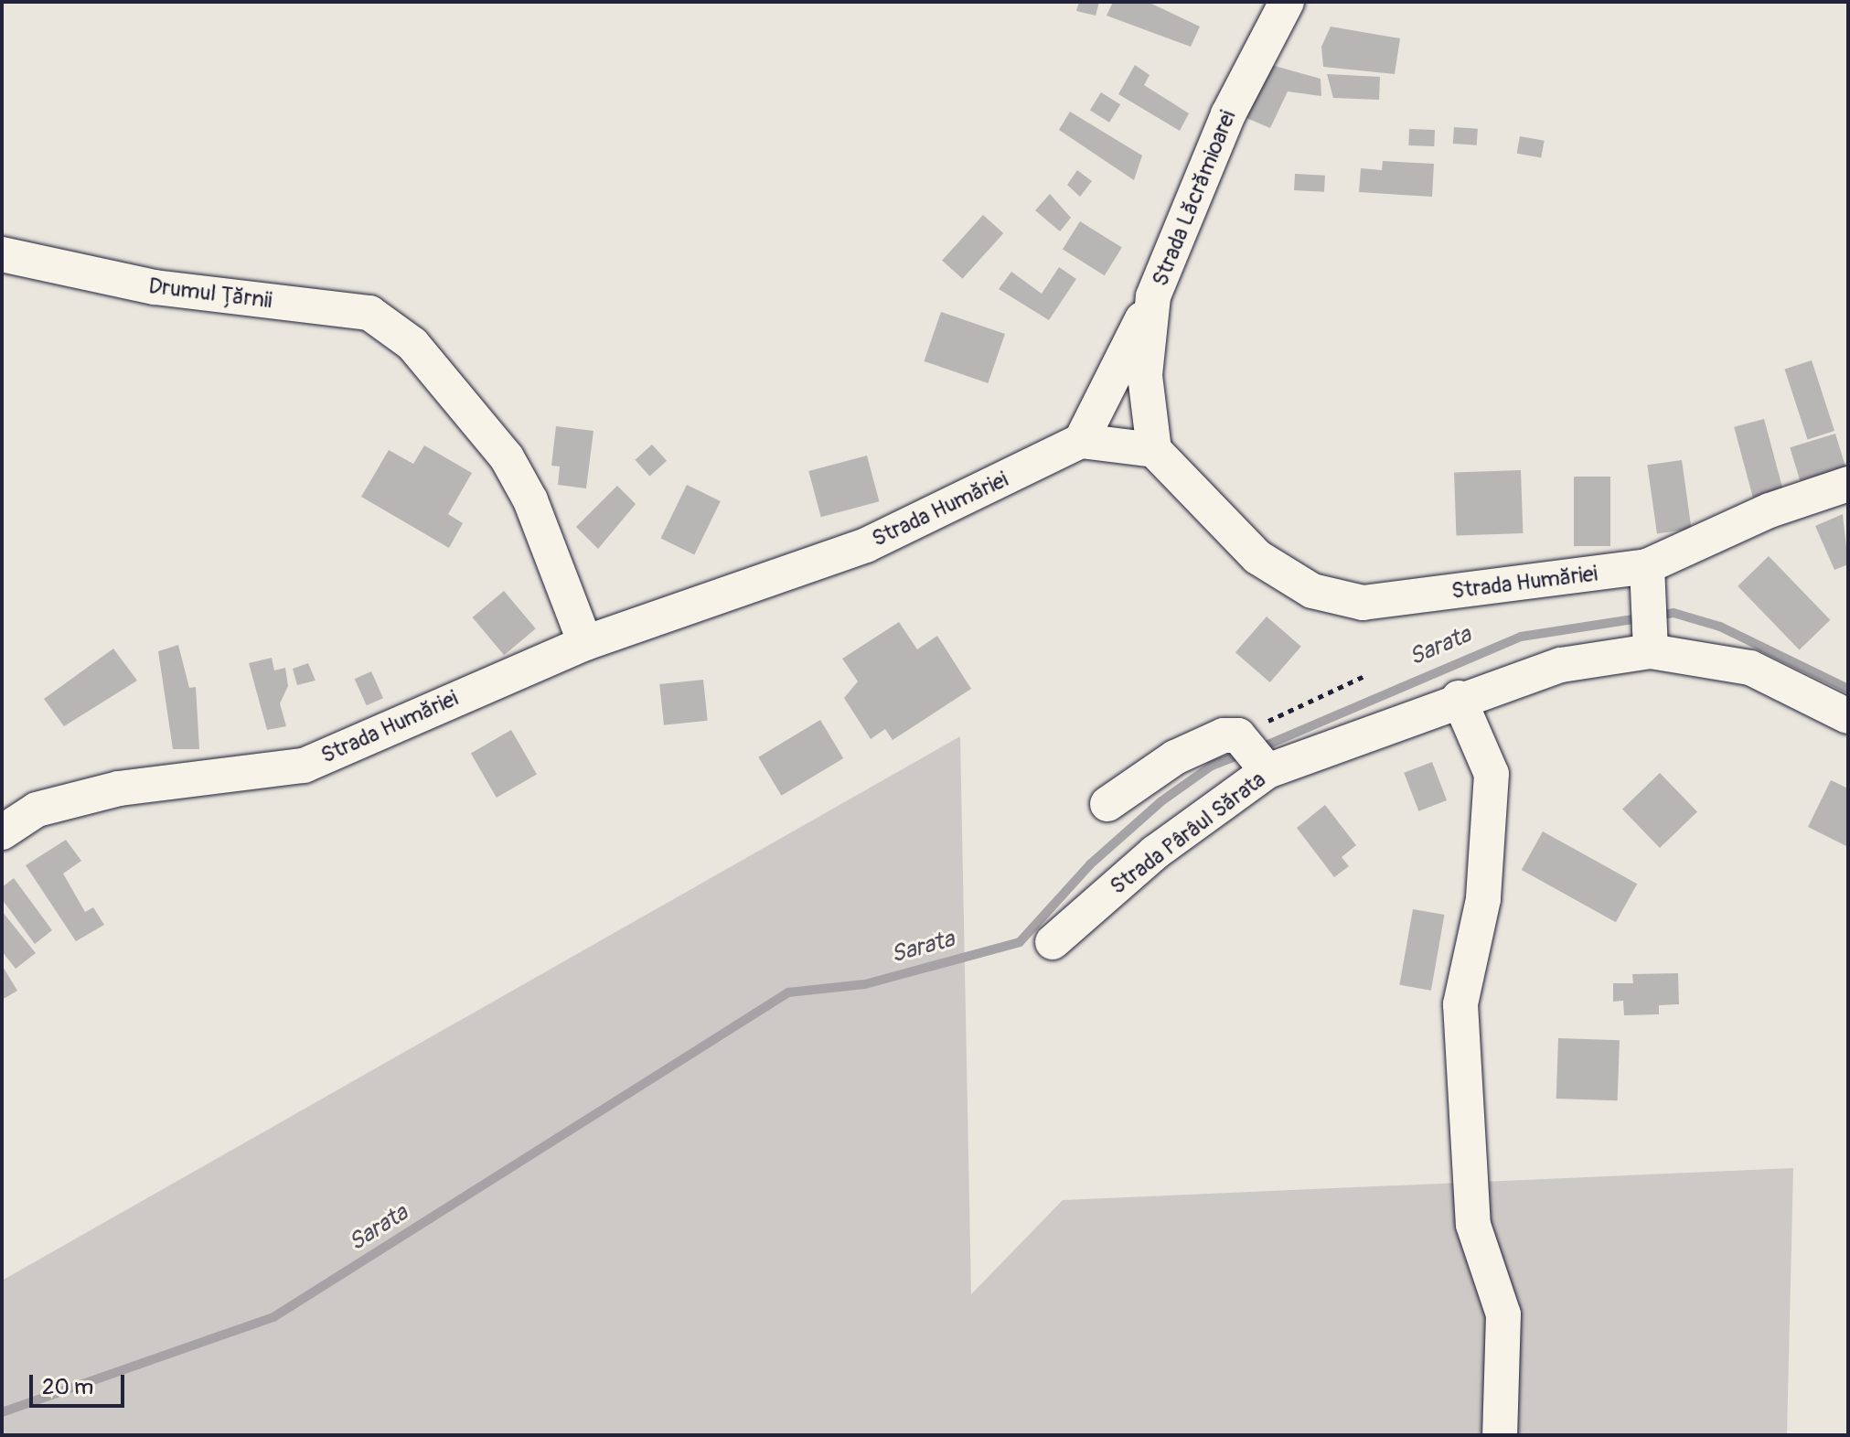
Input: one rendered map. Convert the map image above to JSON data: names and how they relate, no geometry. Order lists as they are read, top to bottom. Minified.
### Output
{"streets":{"street":["Strada Lăcrămioarei","Drumul Țărnii","Strada Humăriei","Strada Pârâul Sărata"]},"crossings":[["Strada Lăcrămioarei","Strada Humăriei"],["Drumul Țărnii","Strada Humăriei"]],"water":["Sarata"],"scale_bar":"20 m"}
